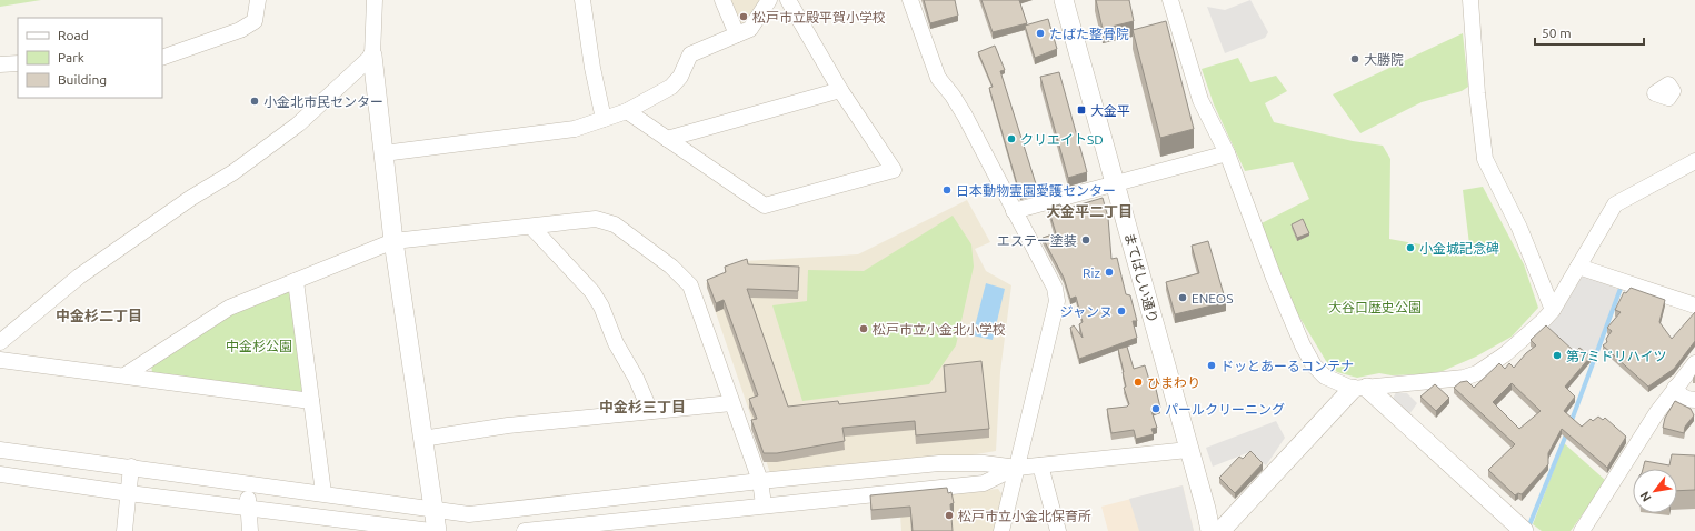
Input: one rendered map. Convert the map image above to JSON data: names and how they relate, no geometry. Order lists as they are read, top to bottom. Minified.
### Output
{"streets":{"street":["まてばしい通り"]},"districts":["大金平二丁目","中金杉二丁目","中金杉三丁目"],"parks":["大谷口歴史公園","中金杉公園"],"places":{"other":["松戸市立殿平賀小学校","たばた整骨院","大勝院","小金北市民センター","クリエイトSD","日本動物霊園愛護センター","エステー塗装","小金城記念碑","Riz","ENEOS","ジャンヌ","松戸市立小金北小学校","第7ミドリハイツ","ドッとあーるコンテナ","ひまわり","パールクリーニング","松戸市立小金北保育所"],"transit":["大金平"]},"legend":["Road","Park","Building"],"scale_bar":"50 m","north":"bottom left"}
